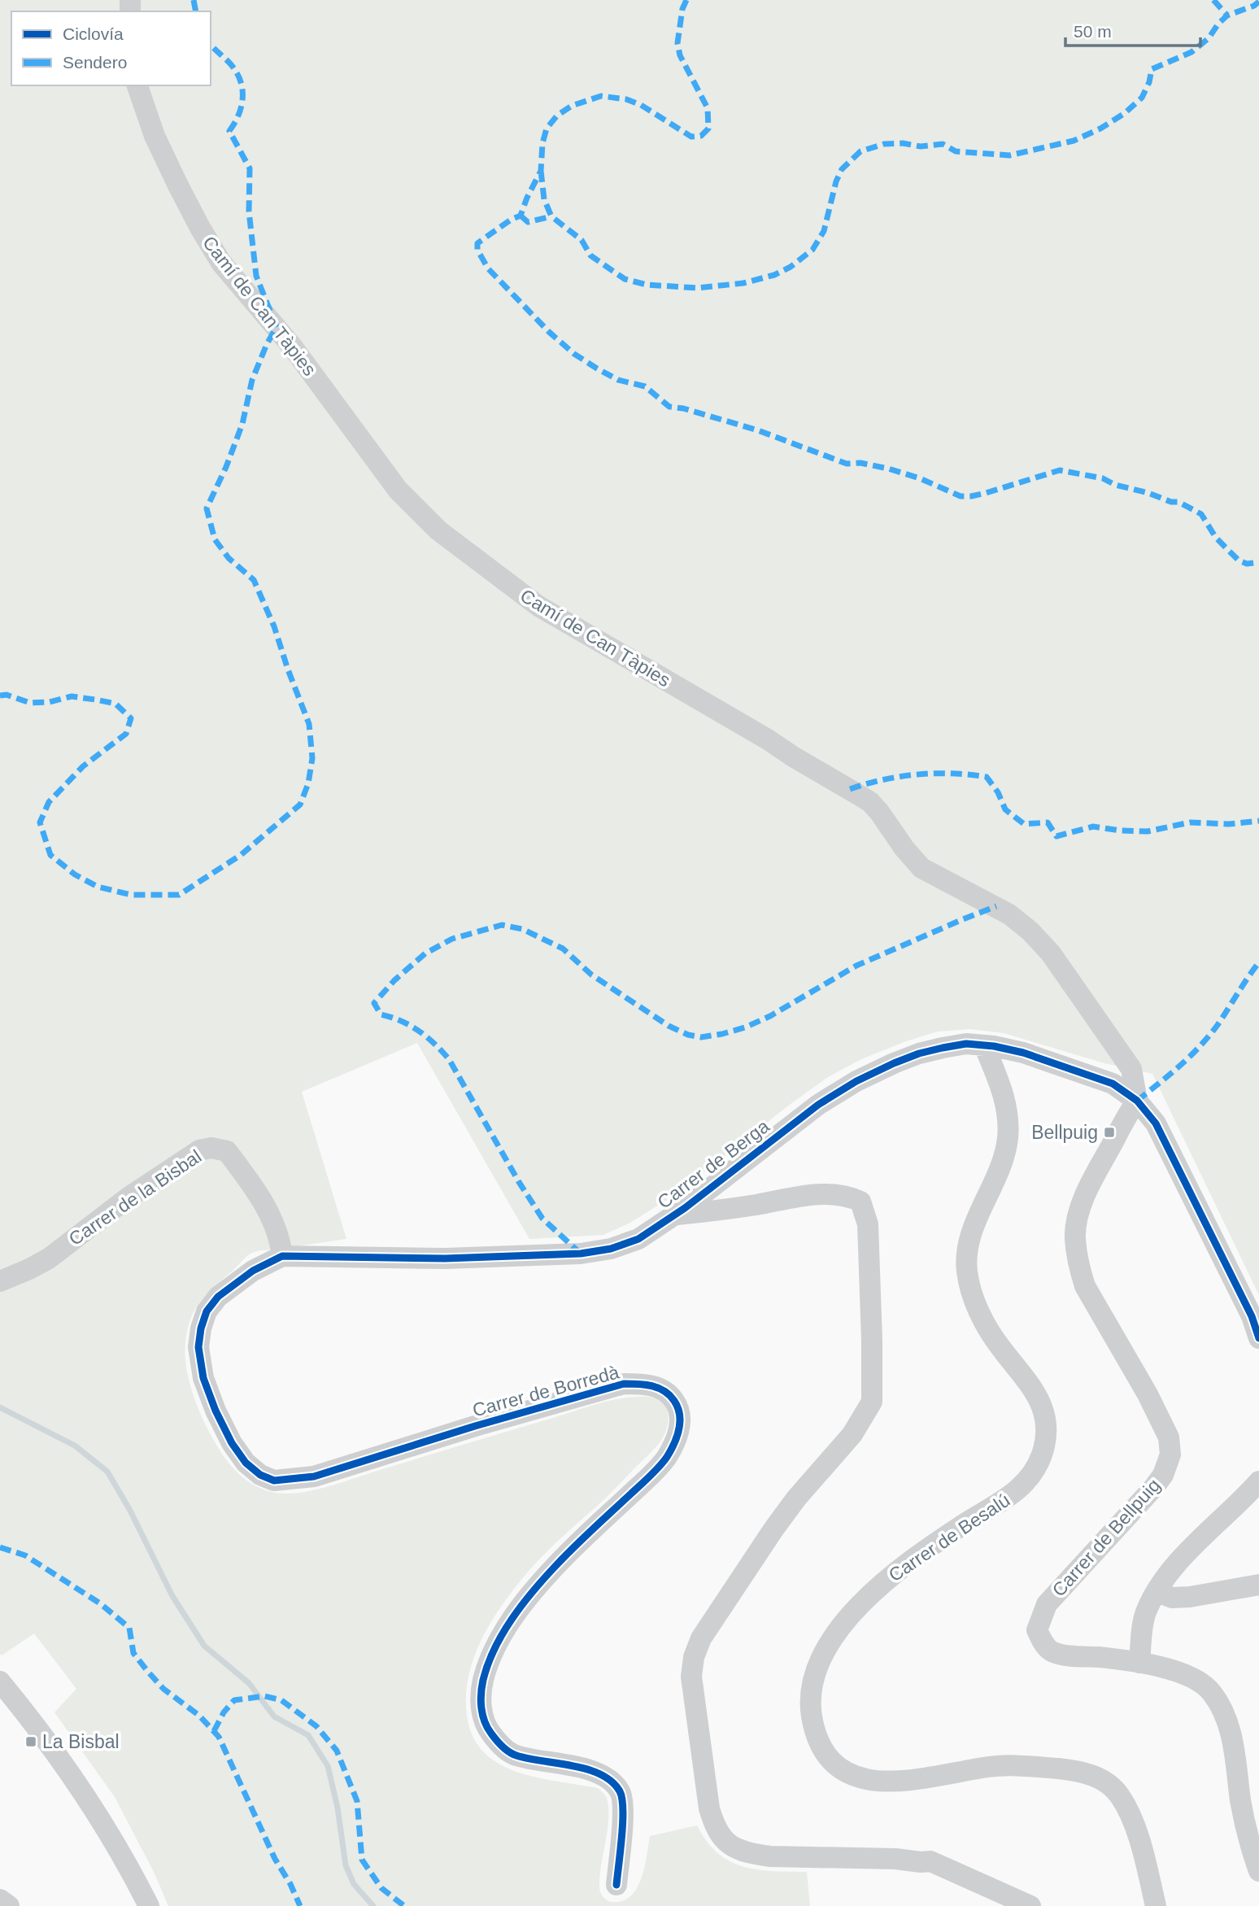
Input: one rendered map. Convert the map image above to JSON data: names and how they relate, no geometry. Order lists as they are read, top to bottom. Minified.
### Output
{"streets":{"street":["Camí de Can Tàpies","Carrer de Berga","Carrer de la Bisbal","Carrer de Borredà","Carrer de Besalú","Carrer de Bellpuig"]},"crossings":[["Camí de Can Tàpies","Carrer de Berga"],["Camí de Can Tàpies","Carrer de Bellpuig"],["Carrer de Berga","Carrer de la Bisbal"],["Carrer de Berga","Carrer de Borredà"],["Carrer de Berga","Carrer de Besalú"],["Carrer de Berga","Carrer de Bellpuig"],["Carrer de la Bisbal","Carrer de Borredà"]],"places":{"transit":["Bellpuig","La Bisbal"]},"legend":["Ciclovía","Sendero"],"scale_bar":"50 m"}
